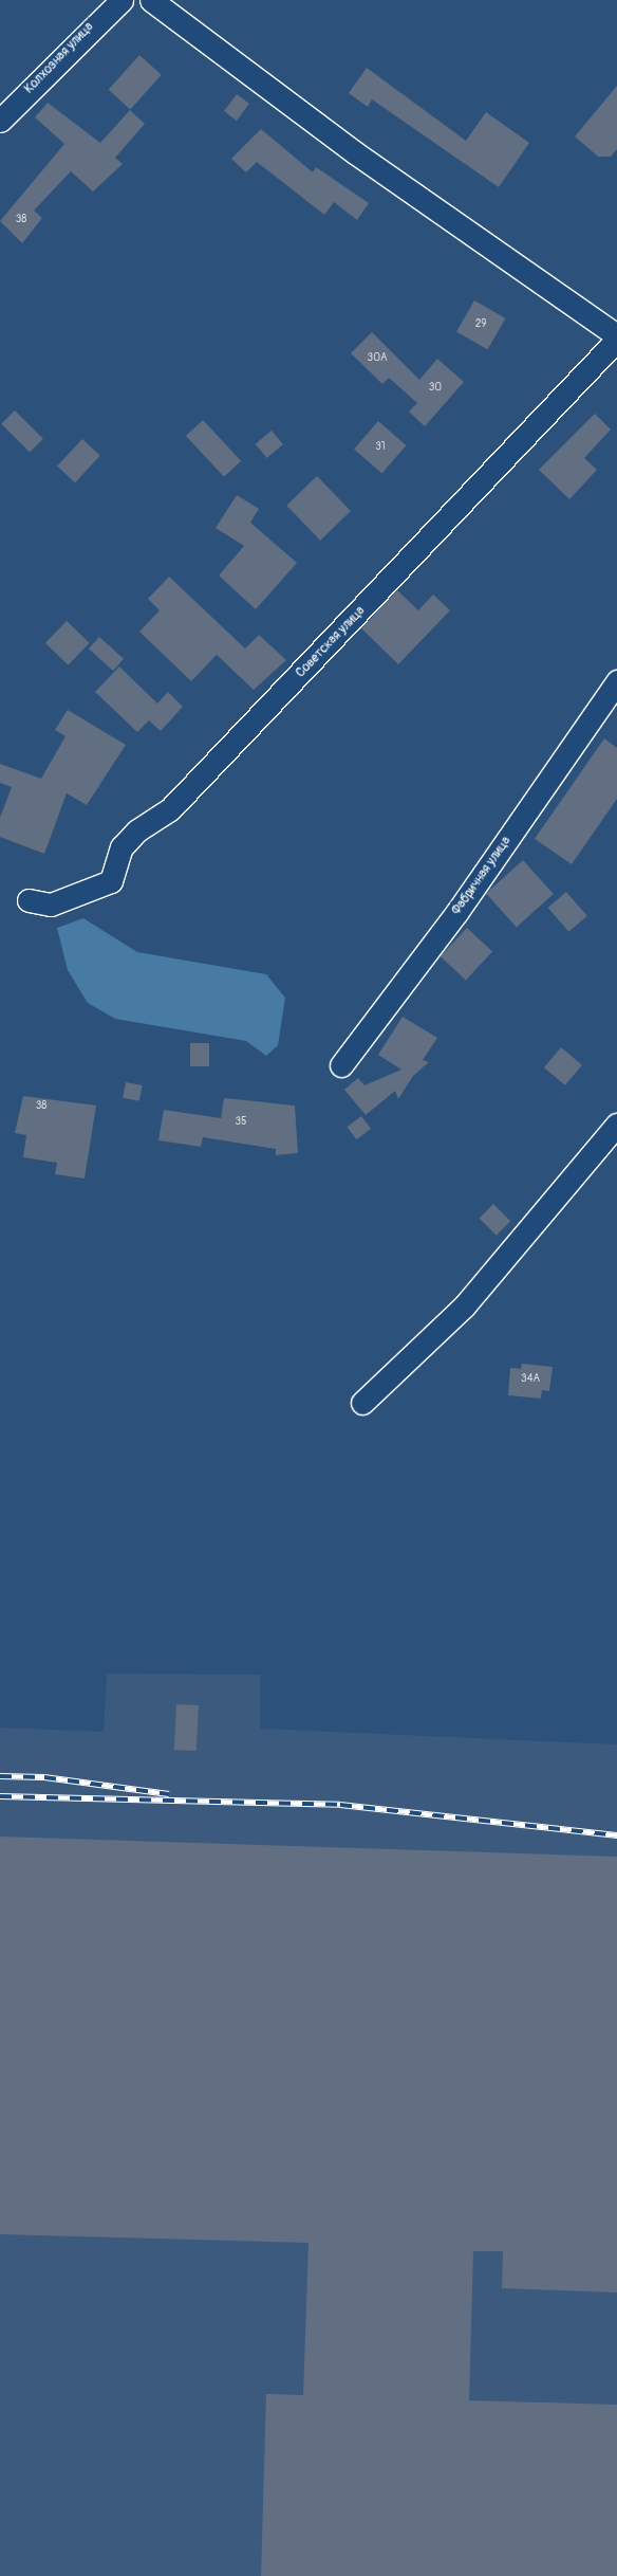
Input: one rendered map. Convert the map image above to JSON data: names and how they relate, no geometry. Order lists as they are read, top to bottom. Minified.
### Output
{"streets":{"street":["Колхозная улица","Советская улица","Фабричная улица"]},"house_numbers":["38","29","30А","30","31","38","35","34А"]}
